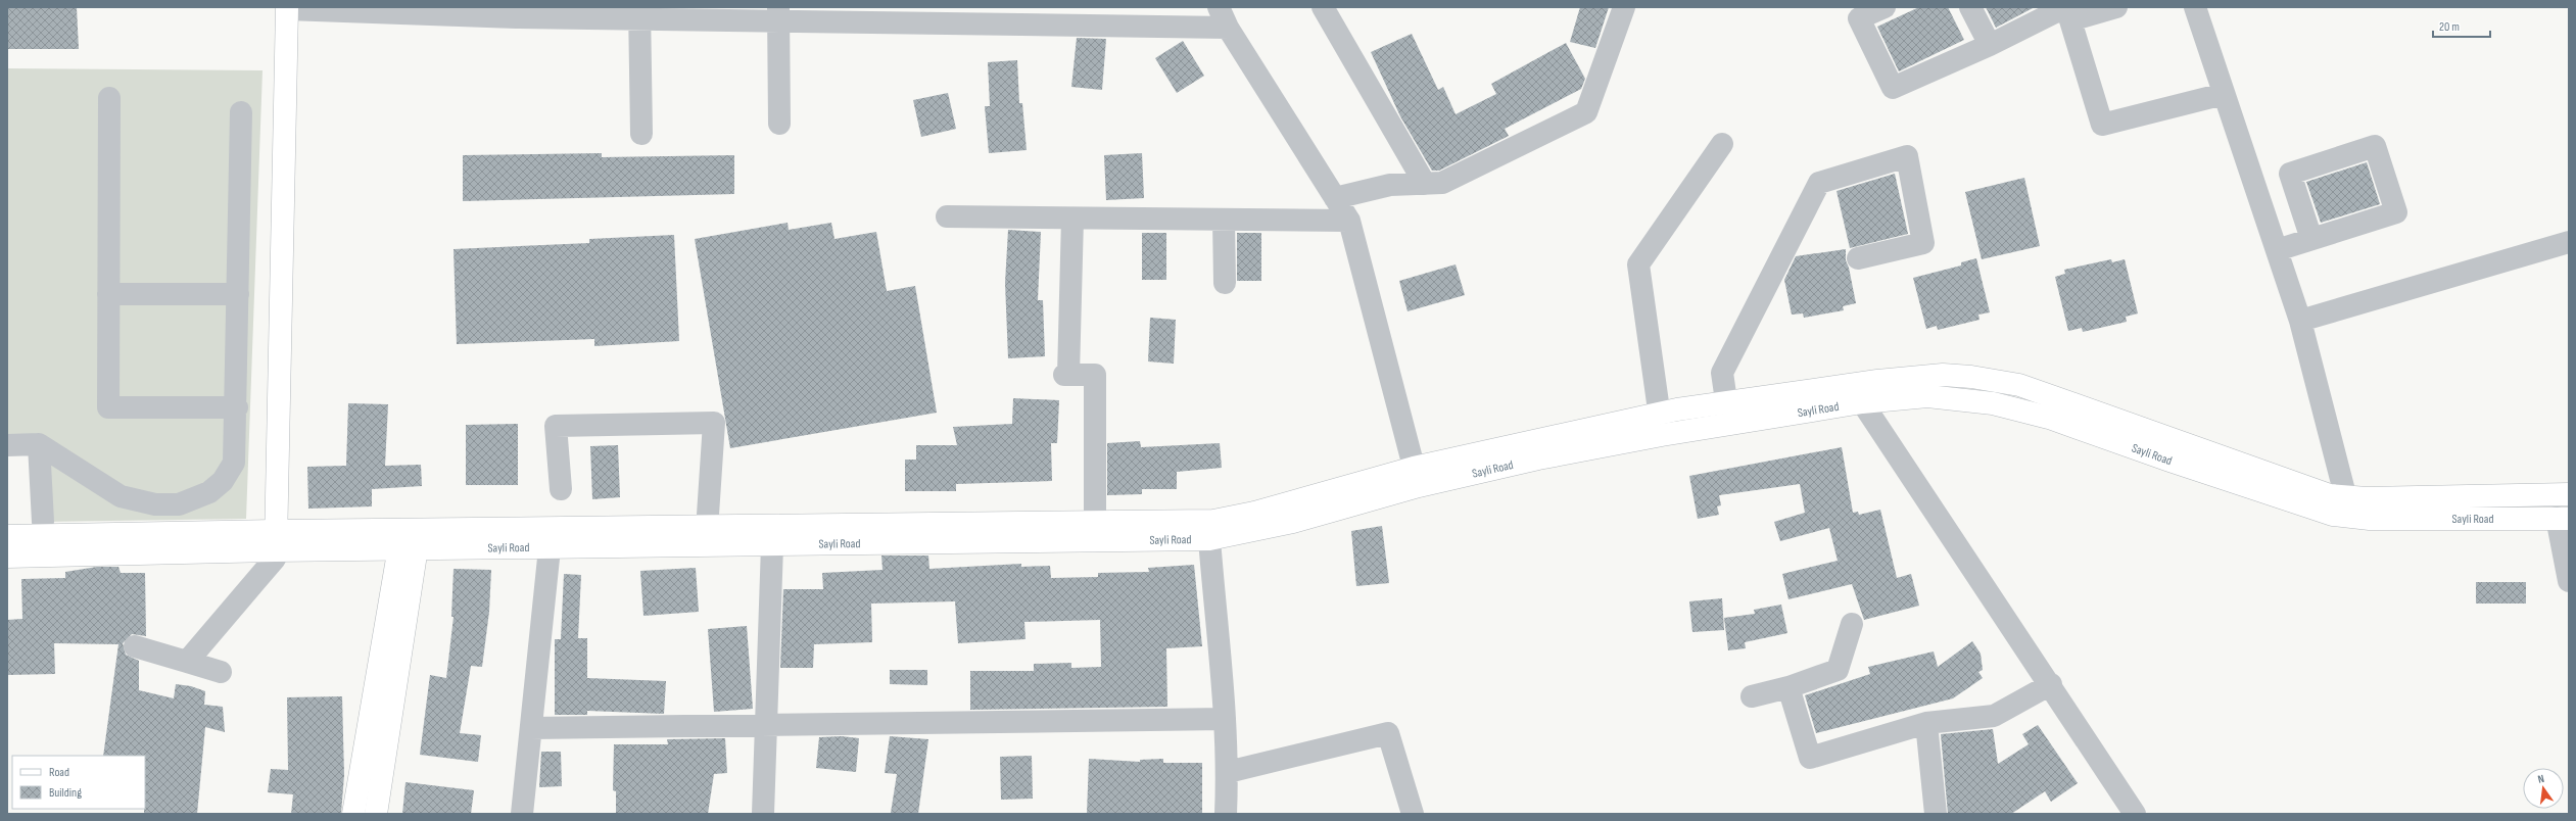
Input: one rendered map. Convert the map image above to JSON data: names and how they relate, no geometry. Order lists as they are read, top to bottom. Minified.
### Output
{"streets":{"main road":["Sayli Road"]},"legend":["Road","Building"],"scale_bar":"20 m","north":"top"}
